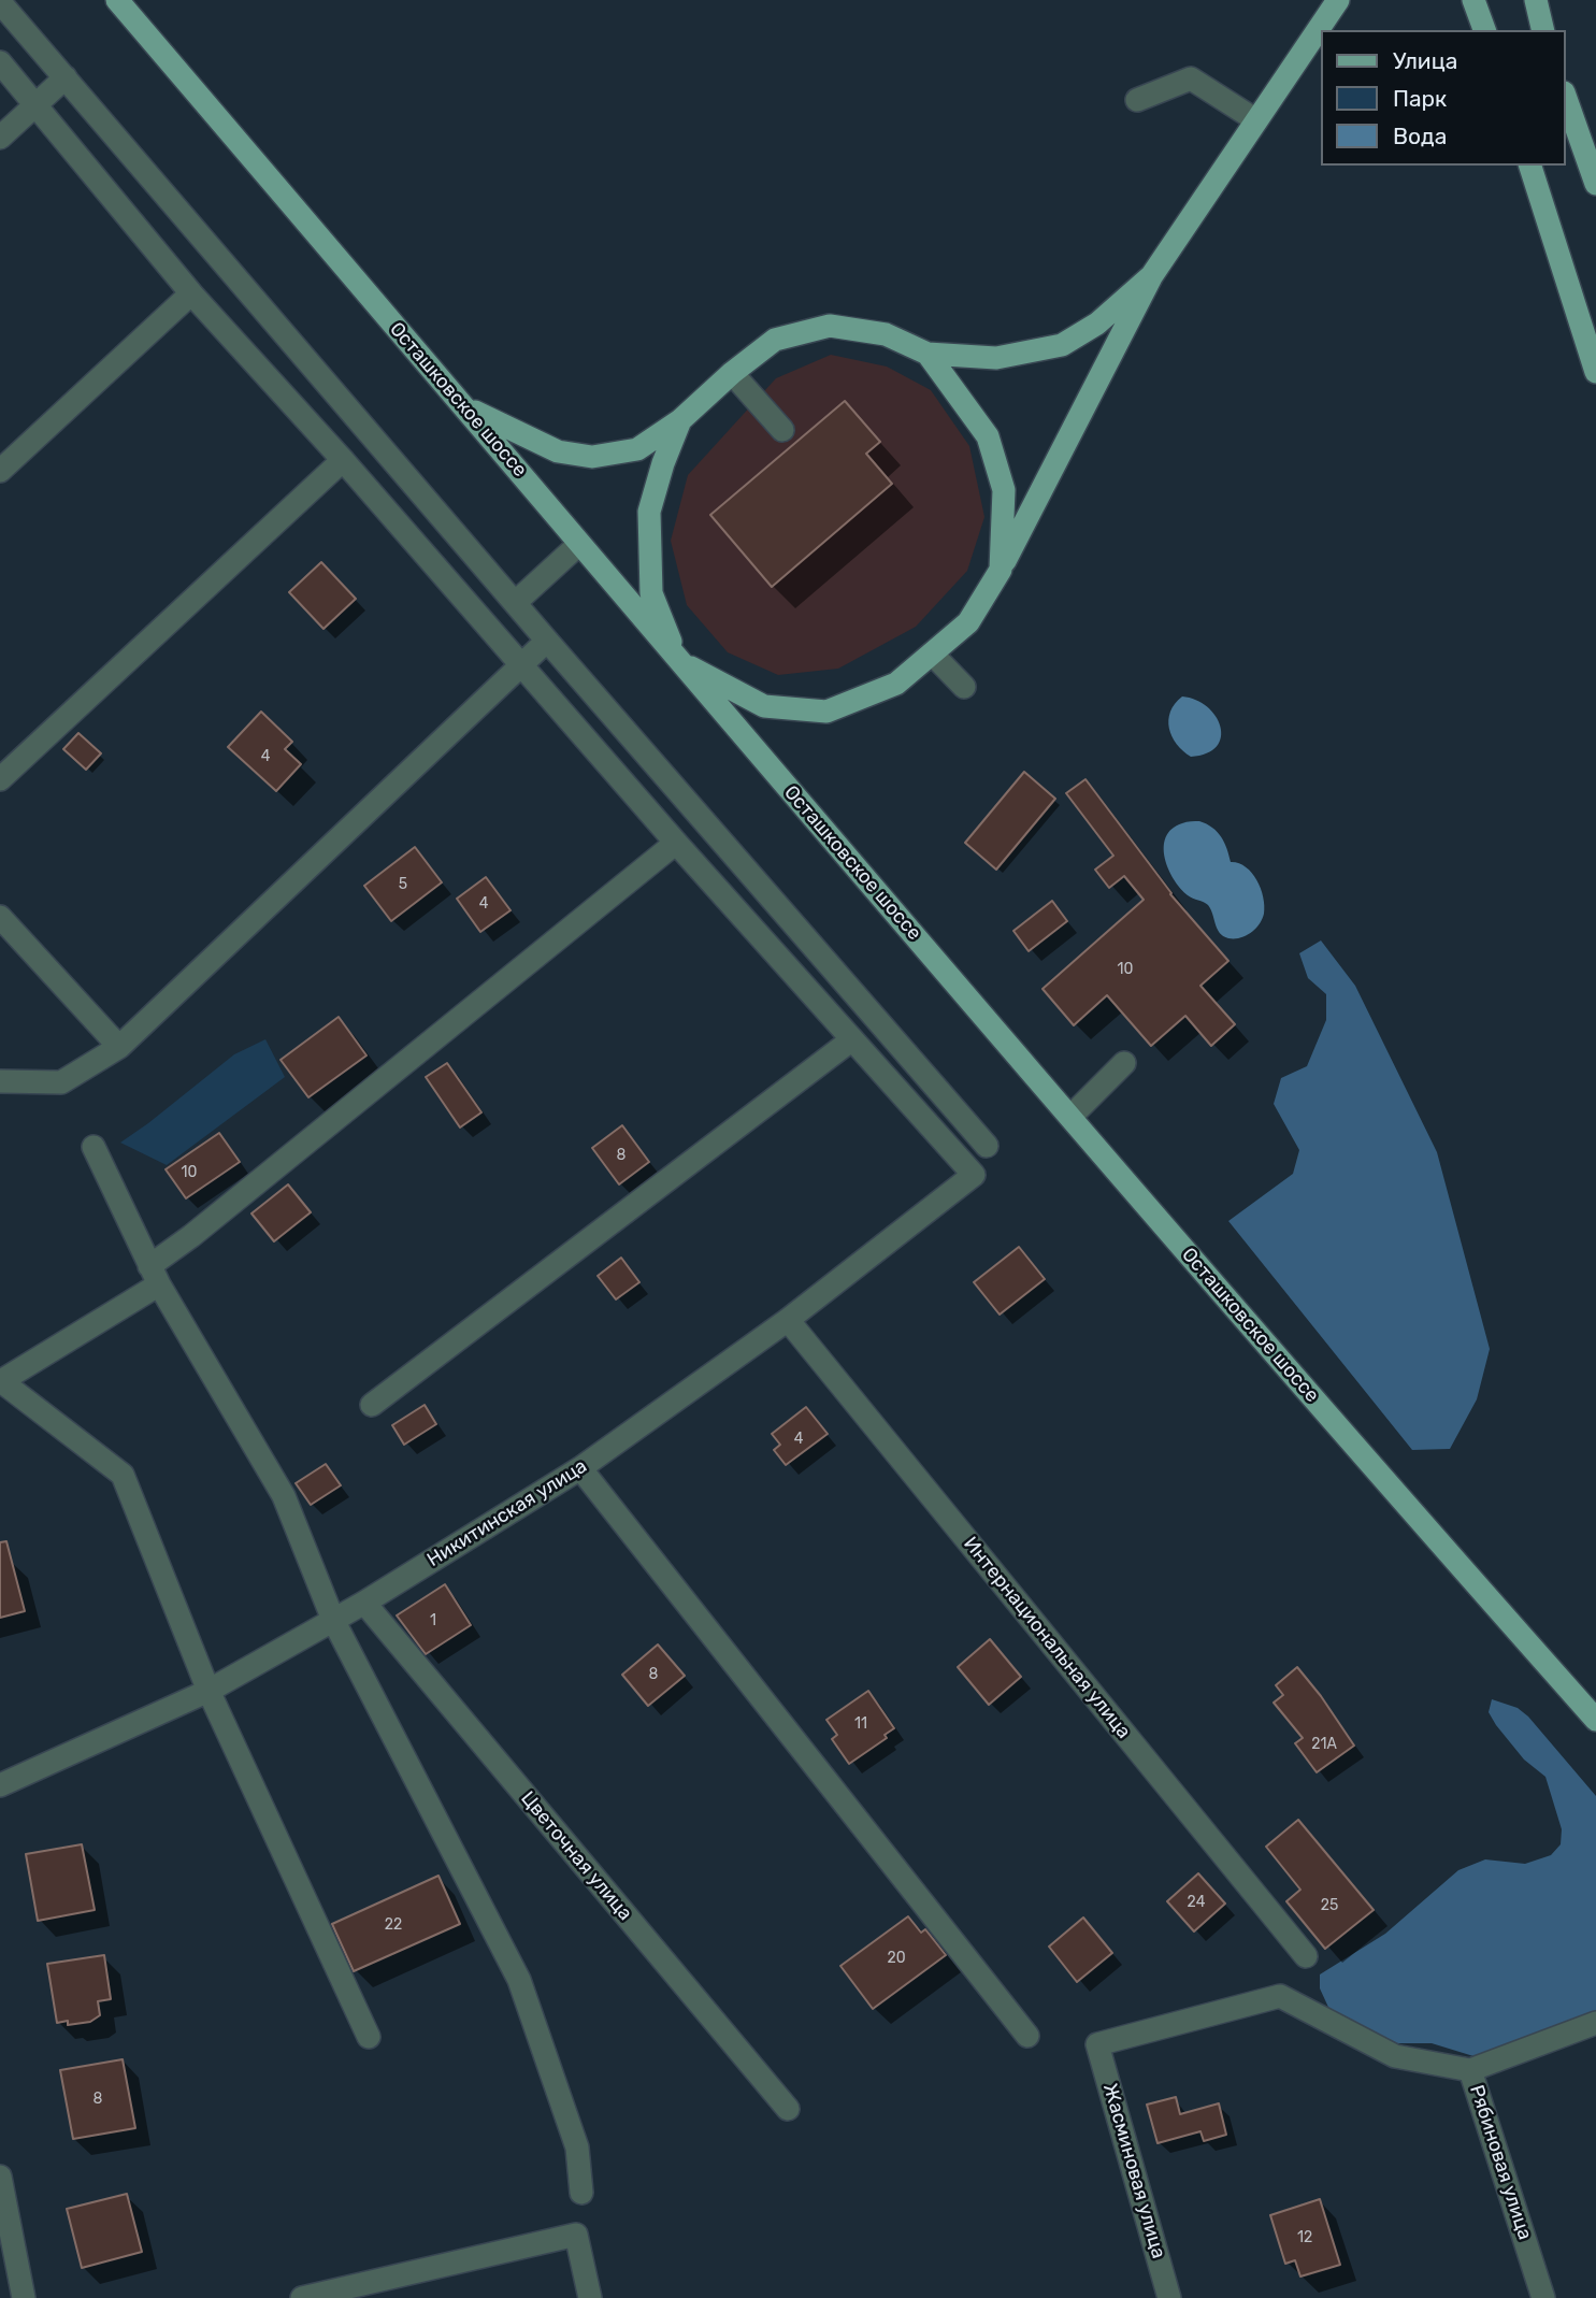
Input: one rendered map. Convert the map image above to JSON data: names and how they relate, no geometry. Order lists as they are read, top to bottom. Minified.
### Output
{"streets":{"main road":["Осташковское шоссе"],"street":["Никитинская улица","Интернациональная улица","Цветочная улица","Рябиновая улица","Жасминовая улица"]},"crossings":[["Никитинская улица","Интернациональная улица"],["Никитинская улица","Цветочная улица"],["Рябиновая улица","Жасминовая улица"]],"house_numbers":["4","5","4","10","8","10","4","1","8","11","21А","24","25","22","20","8","12"],"legend":["Улица","Парк","Вода"]}
